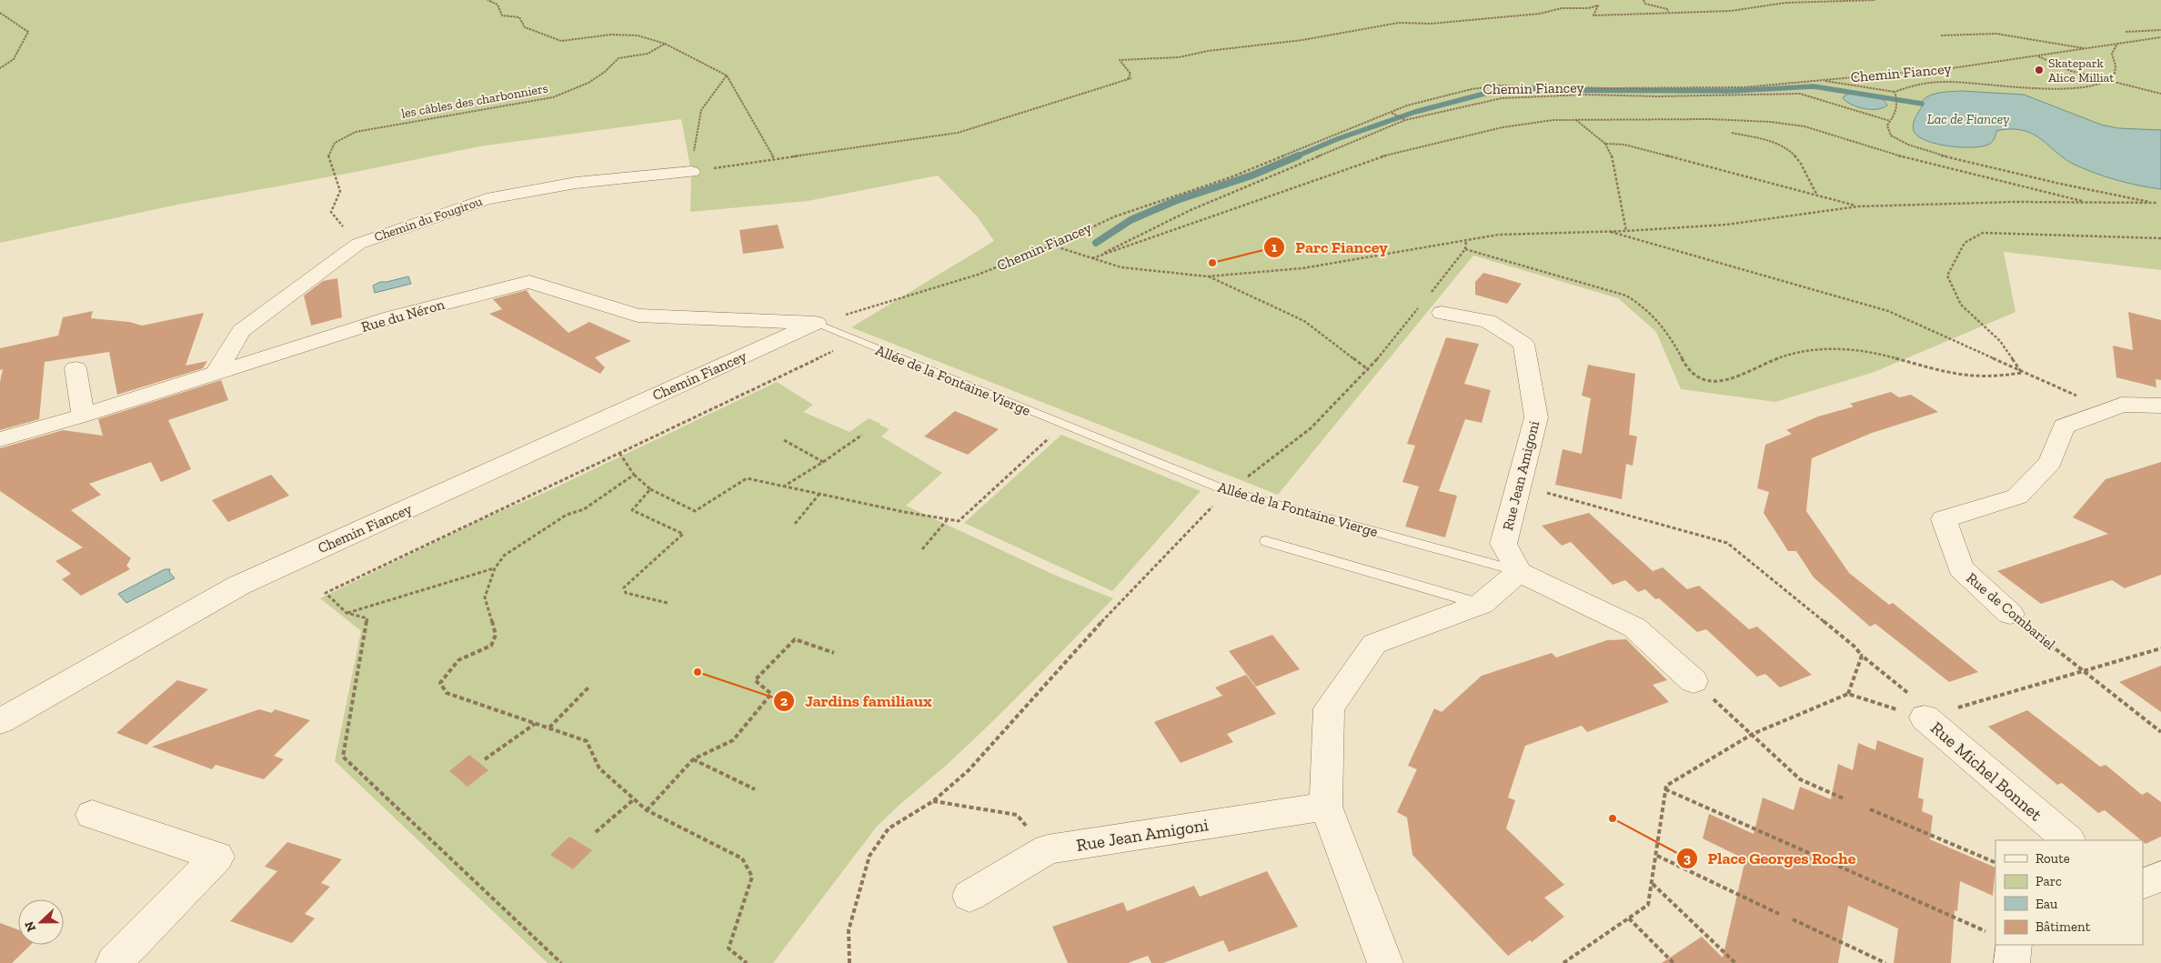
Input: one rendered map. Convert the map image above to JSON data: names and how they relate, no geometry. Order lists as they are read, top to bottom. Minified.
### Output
{"streets":{"street":["Chemin Fiancey","Chemin du Fougirou","Rue du Néron","Allée de la Fontaine Vierge","Rue Jean Amigoni","Rue de Combariel","Rue Michel Bonnet"],"path":["les câbles des charbonniers"]},"crossings":[["Chemin Fiancey","Rue du Néron"],["Chemin Fiancey","Allée de la Fontaine Vierge"],["les câbles des charbonniers","Chemin du Fougirou"],["Chemin du Fougirou","Rue du Néron"],["Rue du Néron","Allée de la Fontaine Vierge"],["Allée de la Fontaine Vierge","Rue Jean Amigoni"]],"water":["Lac de Fiancey"],"places":["Skatepark Alice Milliat","Parc Fiancey","Jardins familiaux","Place Georges Roche"],"legend":["Route","Parc","Eau","Bâtiment"],"north":"left"}
